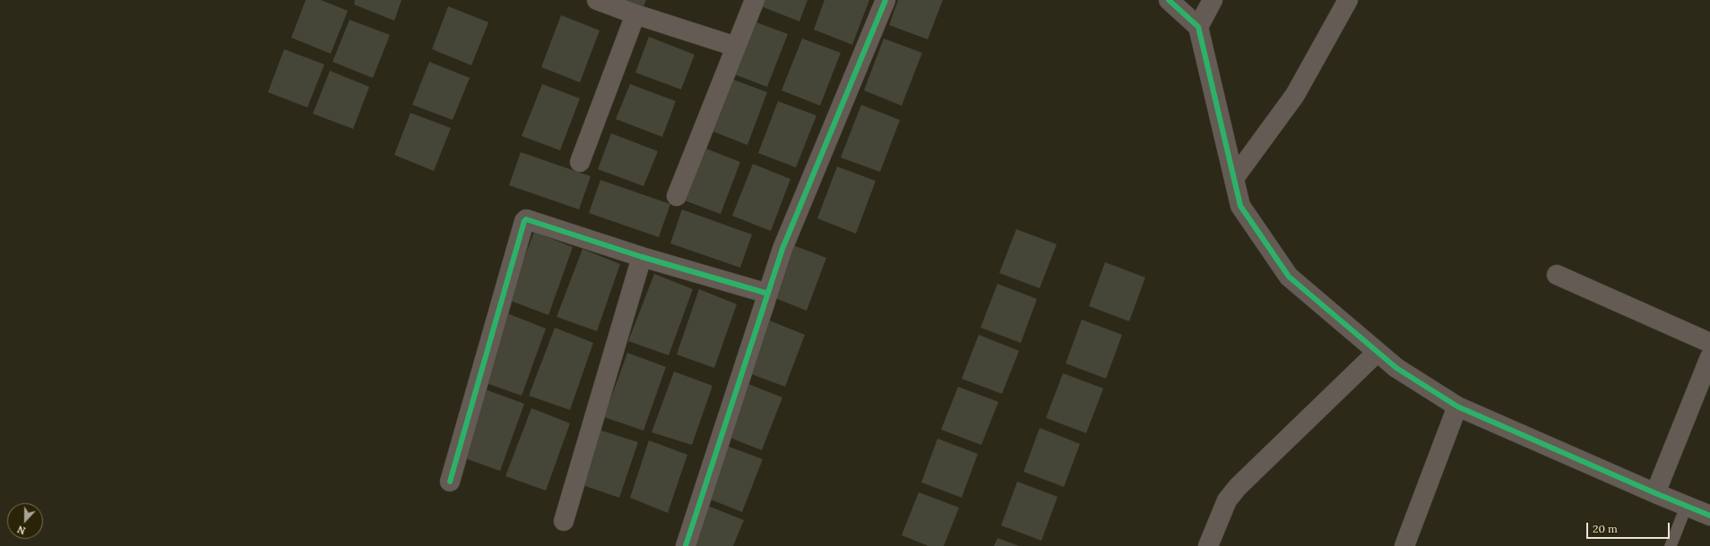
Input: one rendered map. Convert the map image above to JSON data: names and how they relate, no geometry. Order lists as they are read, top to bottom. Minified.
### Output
{"scale_bar":"20 m","north":"bottom"}
